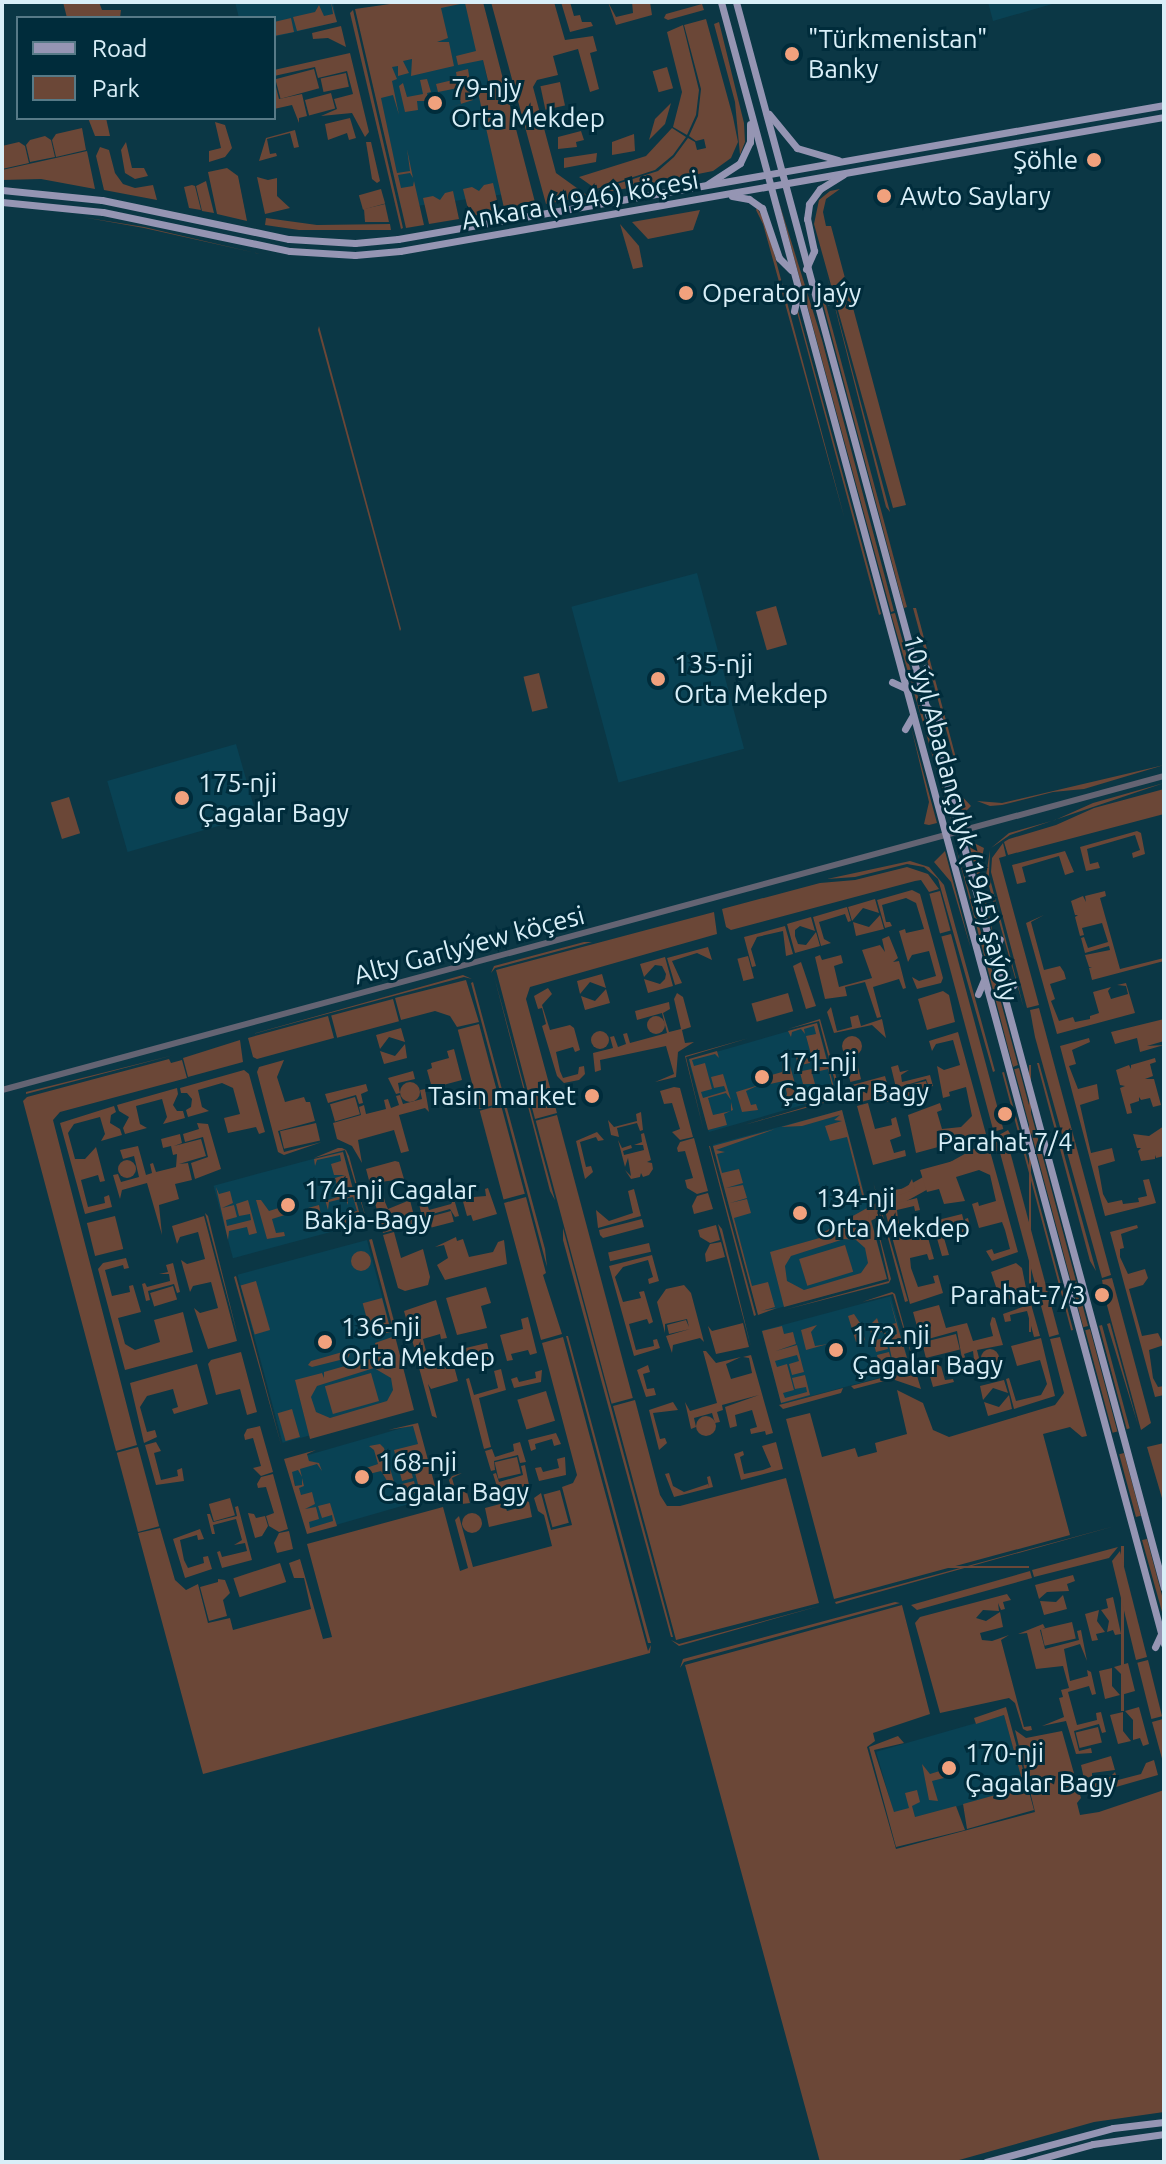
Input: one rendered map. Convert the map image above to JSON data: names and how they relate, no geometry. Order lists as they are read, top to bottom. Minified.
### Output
{"streets":{"main road":["Ankara (1946) köçesi","10 ýyl Abadançylyk (1945) şaýoly"],"street":["Alty Garlyýew köçesi"]},"crossings":[["Ankara (1946) köçesi","10 ýyl Abadançylyk (1945) şaýoly"],["10 ýyl Abadançylyk (1945) şaýoly","Alty Garlyýew köçesi"]],"places":["\"Türkmenistan\" Banky","79-njy Orta Mekdep","Şöhle","Awto Saylary","Operator jaýy","135-nji Orta Mekdep","175-nji Çagalar Bagy","171-nji Çagalar Bagy","Tasin market","Parahat 7/4","174-nji Cagalar Bakja-Bagy","134-nji Orta Mekdep","Parahat-7/3","136-nji Orta Mekdep","172.nji Çagalar Bagy","168-nji Cagalar Bagy","170-nji Çagalar Bagy"],"legend":["Road","Park"]}
